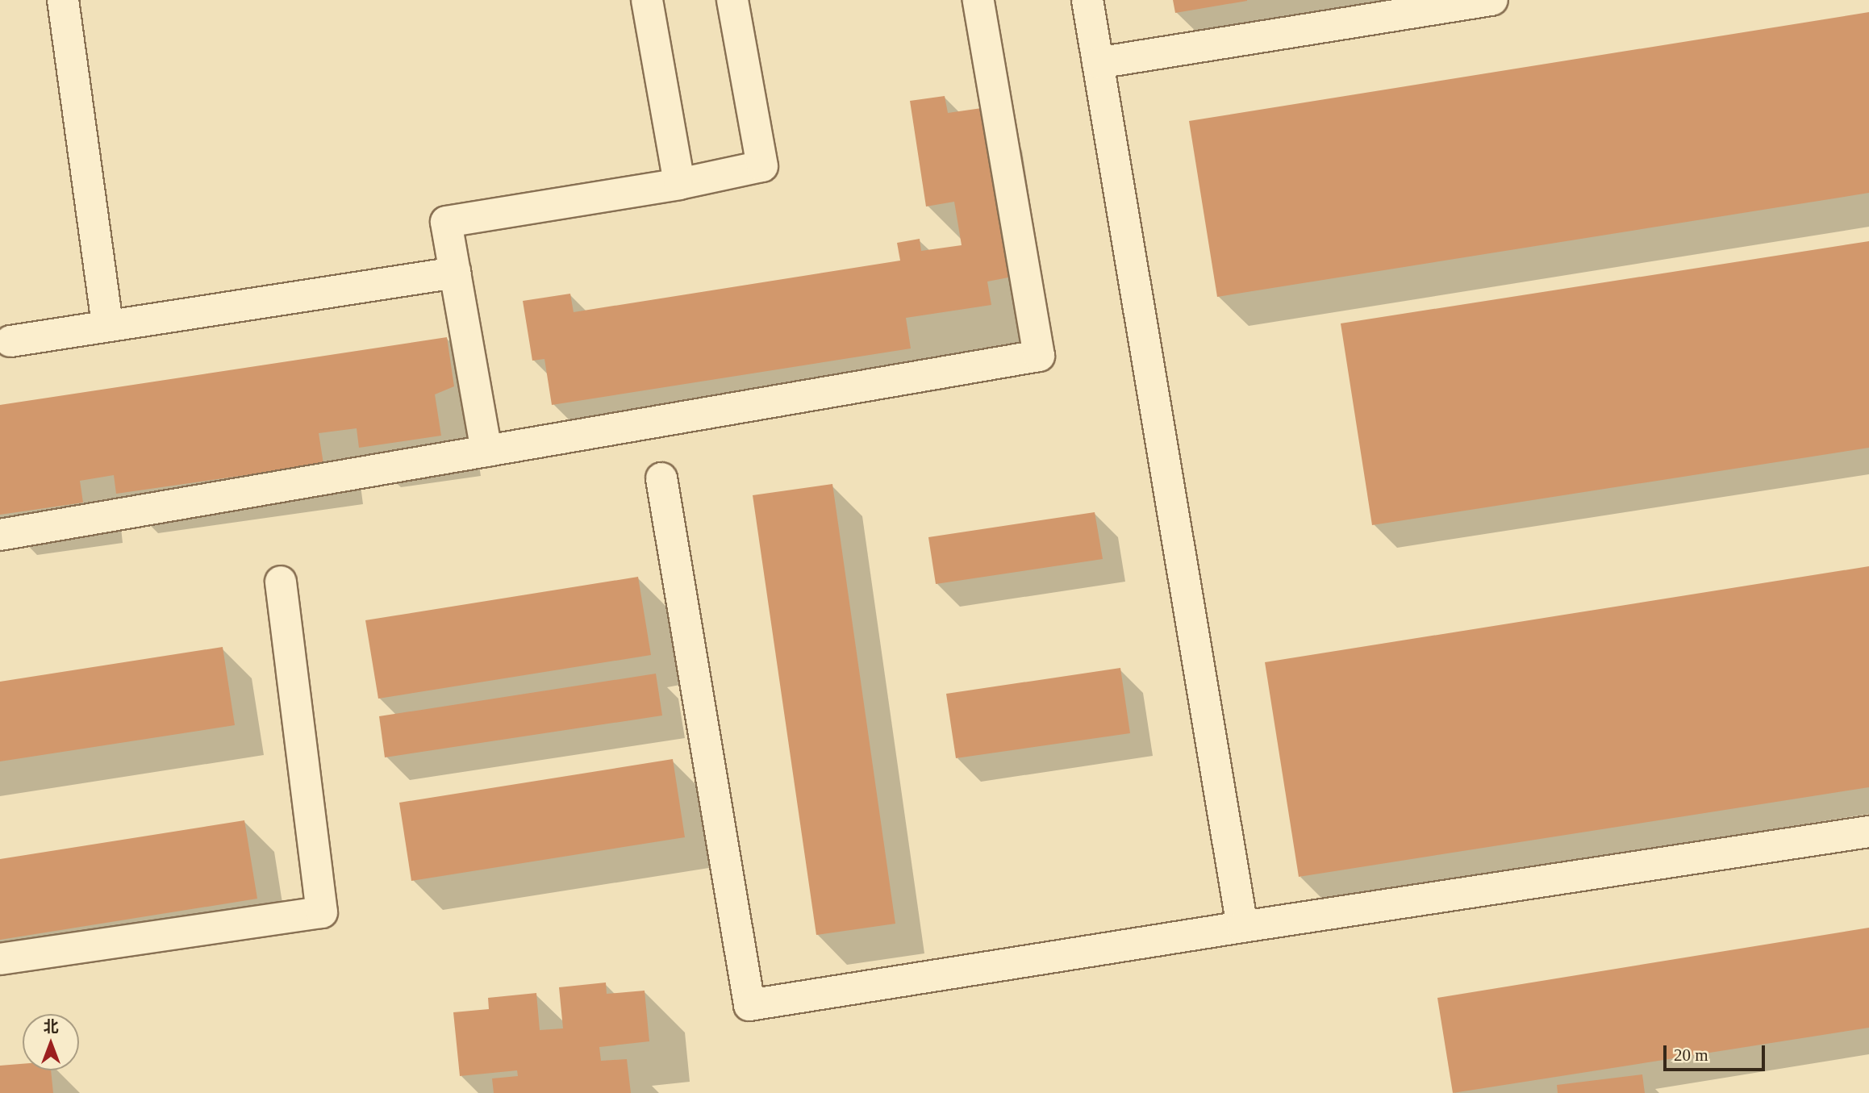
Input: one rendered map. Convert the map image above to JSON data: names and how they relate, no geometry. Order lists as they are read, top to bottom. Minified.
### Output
{"scale_bar":"20 m","north":"top"}
